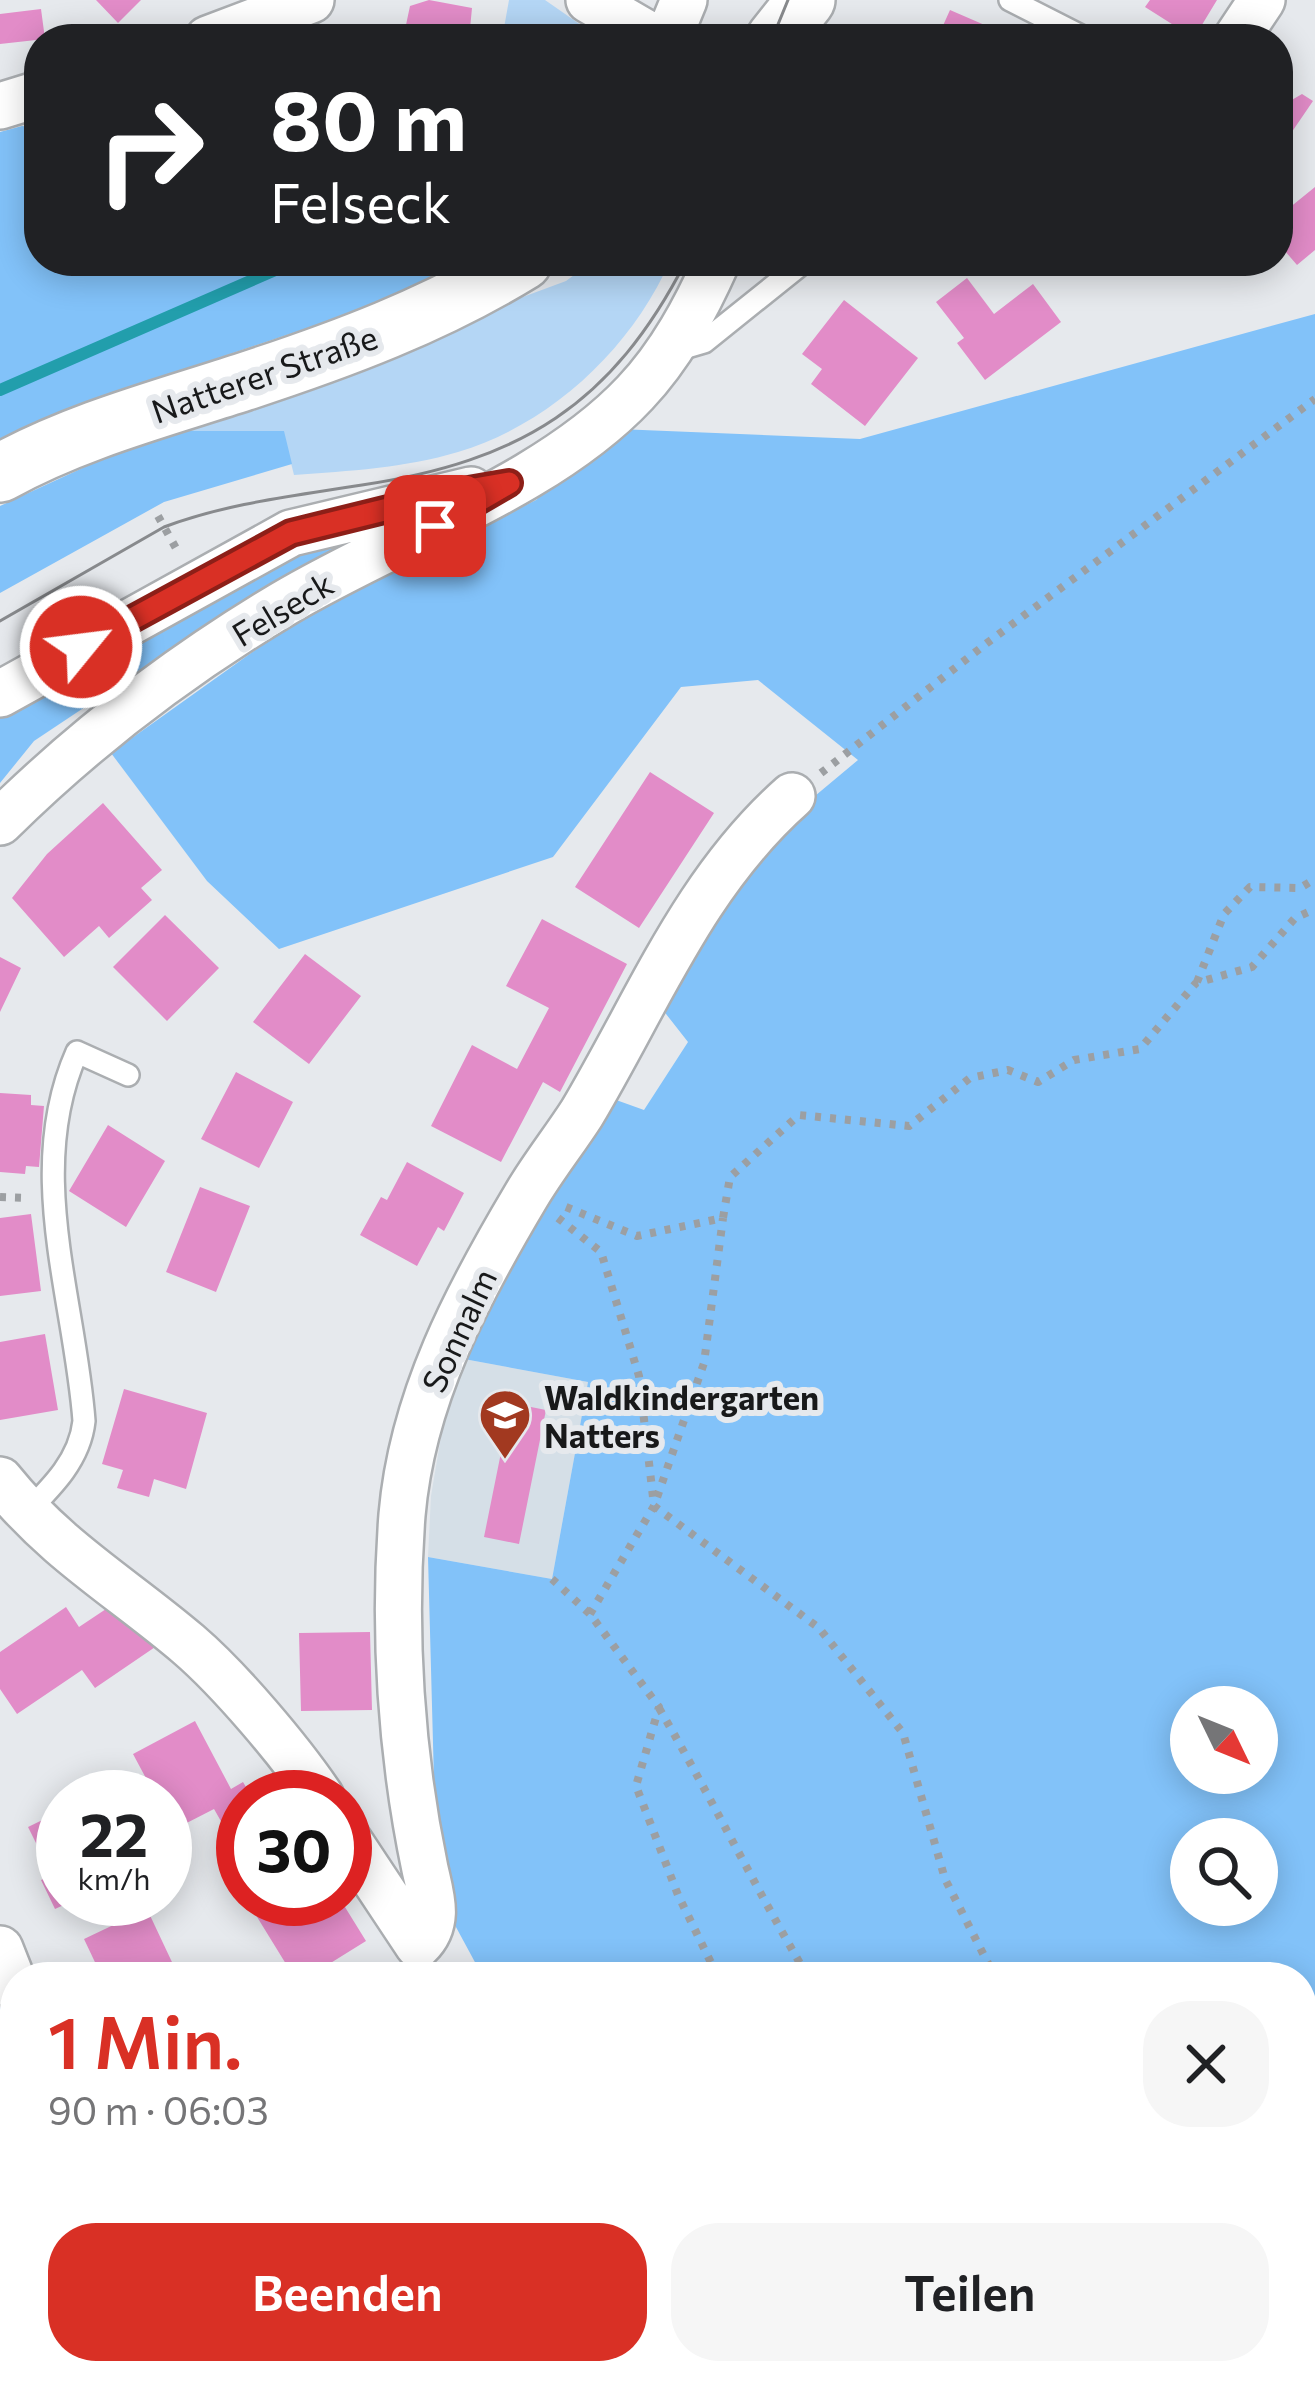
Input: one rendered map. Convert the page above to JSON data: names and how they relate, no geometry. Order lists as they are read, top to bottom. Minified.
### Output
{"streets":{"street":["Natterer Straße","Felseck","Sonnalm"]},"places":{"school or university":["Waldkindergarten Natters"]},"north":"bottom right","page":{"turn":["80 m","Felseck"],"speed":"22 km/h","limit":"30","heading":["1 Min.","90 m · 06:03"],"buttons":["Beenden","Teilen"]}}
